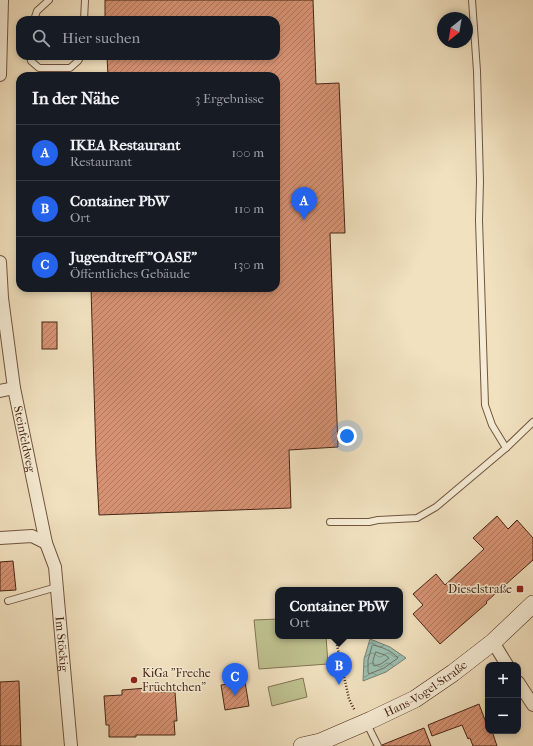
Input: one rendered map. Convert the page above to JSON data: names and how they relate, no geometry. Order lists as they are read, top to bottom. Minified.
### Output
{"streets":{"main road":["Hans-Vogel-Straße"],"street":["Steinfeldweg","Im Stöckig"]},"crossings":[["Steinfeldweg","Im Stöckig"]],"places":{"transit":["Dieselstraße"],"other":["KiGa \"Freche Früchtchen\""]},"north":"bottom left","page":{"search":"Hier suchen","heading":["In der Nähe","3 Ergebnisse"],"list":[{"mark":"A","name":"IKEA Restaurant","note":"Restaurant","value":"100 m"},{"mark":"B","name":"Container PbW","note":"Ort","value":"110 m"},{"mark":"C","name":"Jugendtreff \"OASE\"","note":"Öffentliches Gebäude","value":"130 m"}],"pins":["A","B","C"],"popup":["Container PbW","Ort"],"map_buttons":["+","−"]}}
